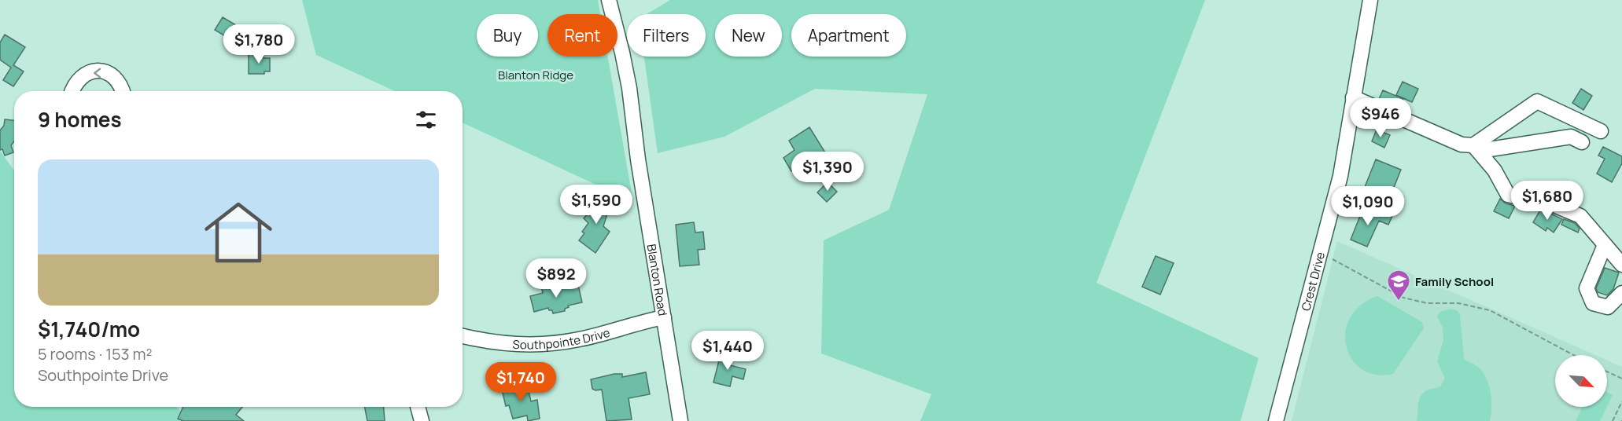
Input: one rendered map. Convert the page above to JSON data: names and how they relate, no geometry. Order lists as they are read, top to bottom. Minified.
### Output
{"streets":{"street":["Blanton Road","Crest Drive","Southpointe Drive"]},"crossings":[["Blanton Road","Southpointe Drive"]],"parks":["Blanton Ridge"],"places":{"school or university":["Family School"]},"north":"bottom right","page":{"chip":["Buy","Rent","Filters","New","Apartment"],"price":["$1,780","$946","$1,390","$1,680","$1,590","$1,090","$892","$1,440","$1,740"],"heading":"9 homes","list":[{"name":"$1,740/mo","note":"5 rooms · 153 m² · Southpointe Drive"}]}}
